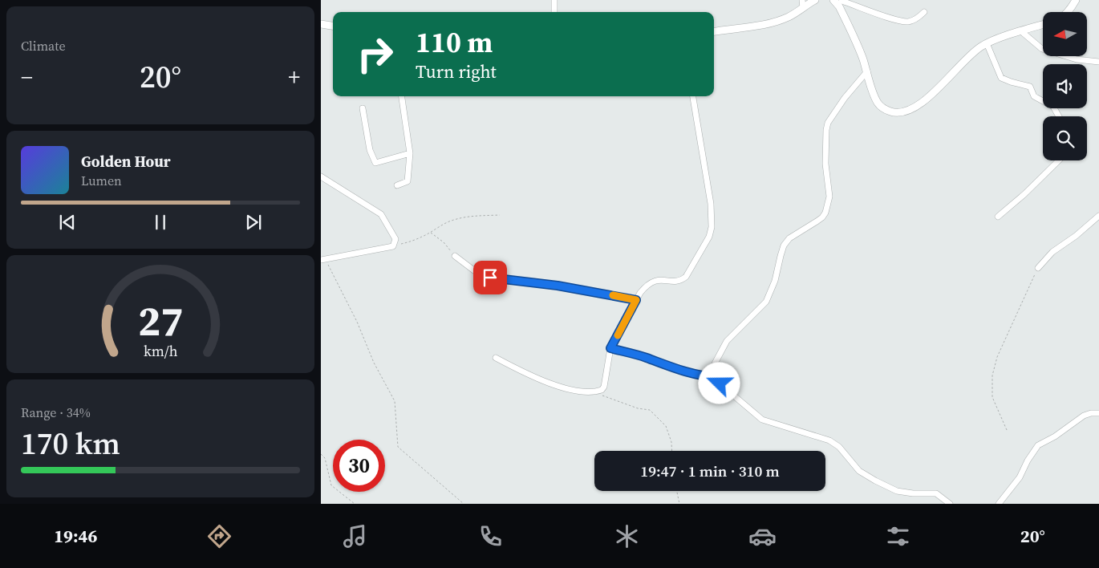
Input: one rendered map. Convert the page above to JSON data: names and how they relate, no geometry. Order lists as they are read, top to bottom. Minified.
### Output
{"north":"left","page":{"tile":["Climate",["Range · 34%","170 km"]],"turn":["110 m","Turn right"],"heat":["−","20°","+"],"song":["Golden Hour","Lumen"],"limit":"30","trip":"19:47 · 1 min · 310 m","tabs":["19:46","20°"],"gauge":["27","km/h"]}}
